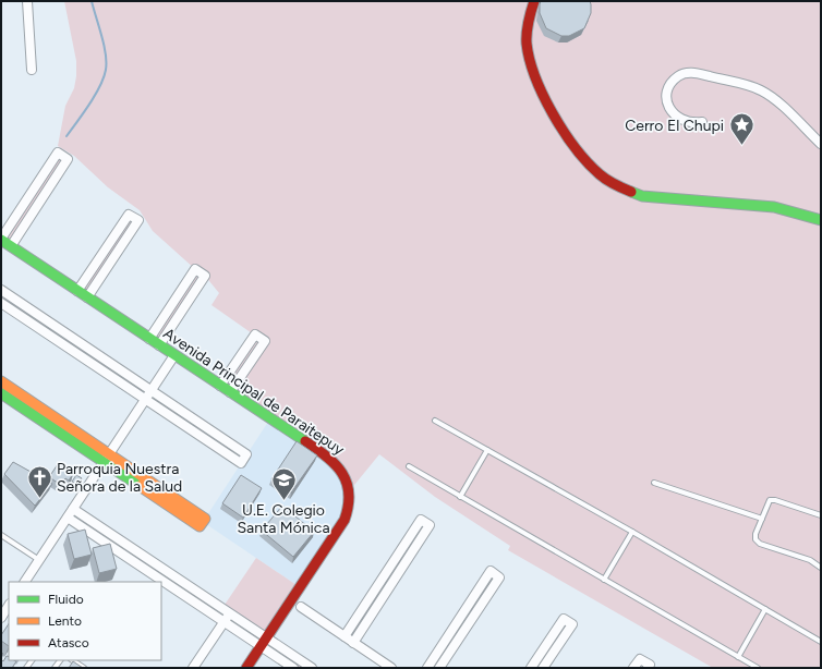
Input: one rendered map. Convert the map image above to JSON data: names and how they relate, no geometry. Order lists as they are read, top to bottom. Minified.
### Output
{"streets":{"street":["Avenida Principal de Paraitepuy"]},"places":{"place":["Cerro El Chupi"],"church":["Parroquia Nuestra Señora de la Salud"],"school or university":["U.E. Colegio Santa Mónica"]},"legend":["Fluido","Lento","Atasco"]}
